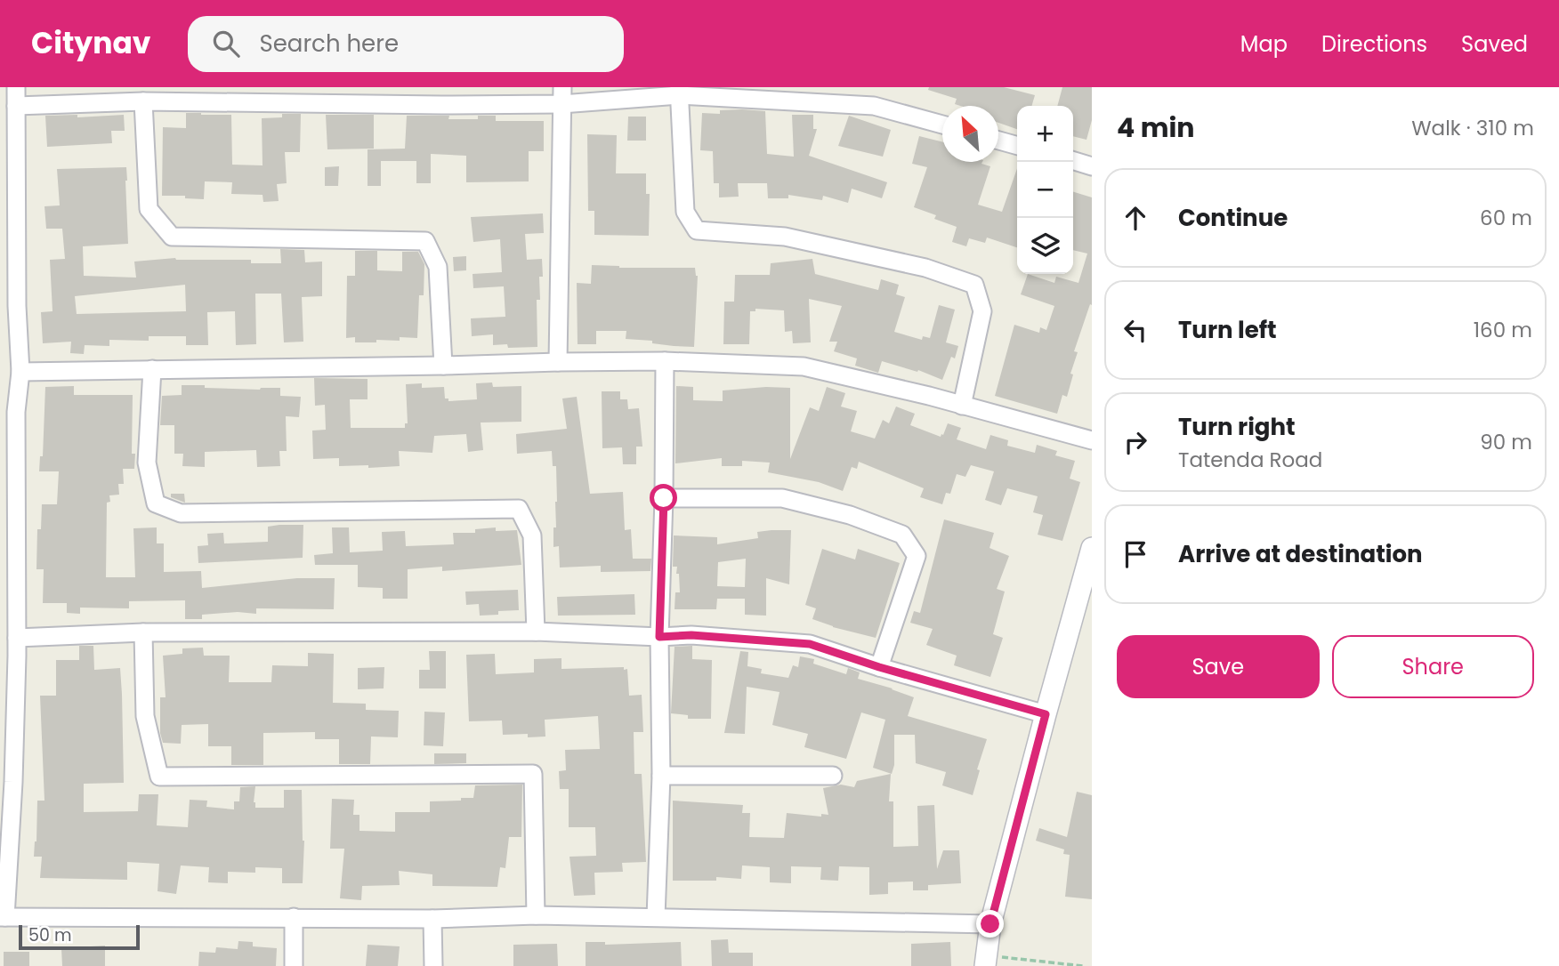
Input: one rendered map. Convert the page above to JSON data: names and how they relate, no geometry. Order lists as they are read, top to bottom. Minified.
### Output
{"scale_bar":"50 m","north":"top left","page":{"header":"Citynav","search":"Search here","nav":["Map","Directions","Saved"],"heading":["4 min","Walk · 310 m"],"map_buttons":["+","−"],"list":[["Continue","60 m"],["Turn left","160 m"],["Turn right","Tatenda Road","90 m"],"Arrive at destination"],"buttons":["Save","Share"],"scale":"50 m"}}
